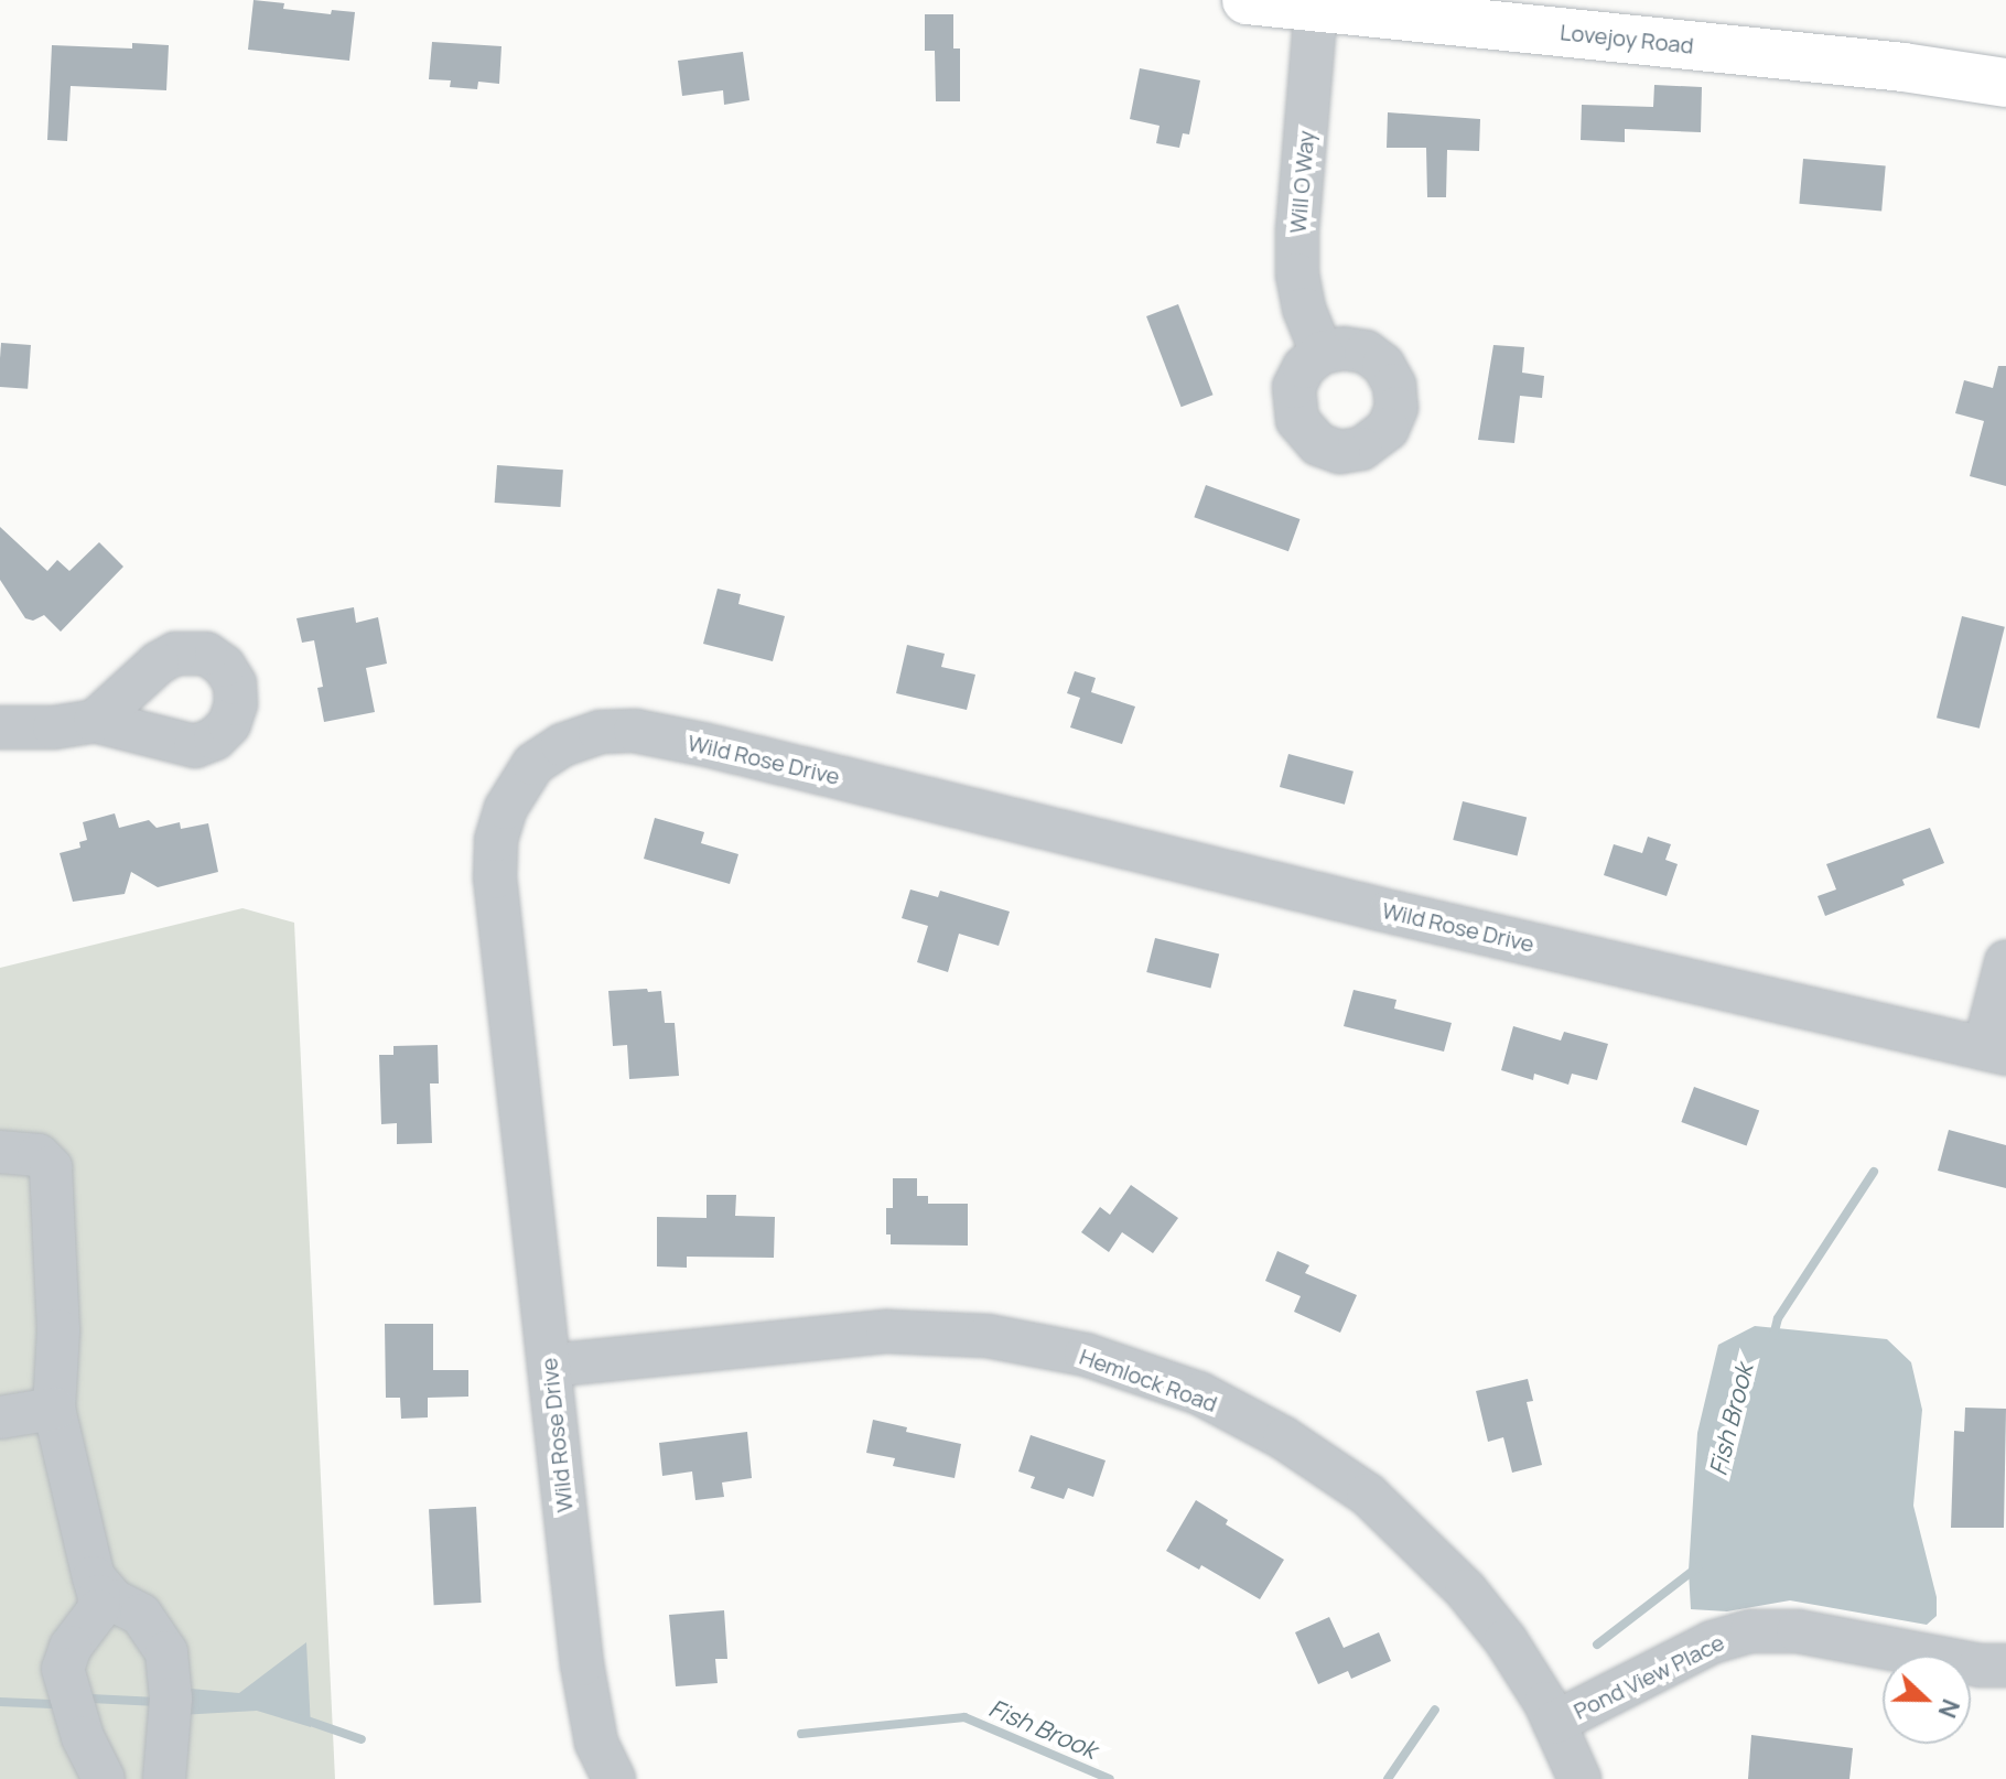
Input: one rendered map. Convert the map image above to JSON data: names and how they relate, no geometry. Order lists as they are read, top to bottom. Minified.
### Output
{"streets":{"main road":["Lovejoy Road"],"street":["Will O Way","Wild Rose Drive","Hemlock Road","Pond View Place"]},"crossings":[["Lovejoy Road","Will O Way"],["Wild Rose Drive","Hemlock Road"],["Hemlock Road","Pond View Place"]],"water":["Fish Brook"],"north":"right"}
